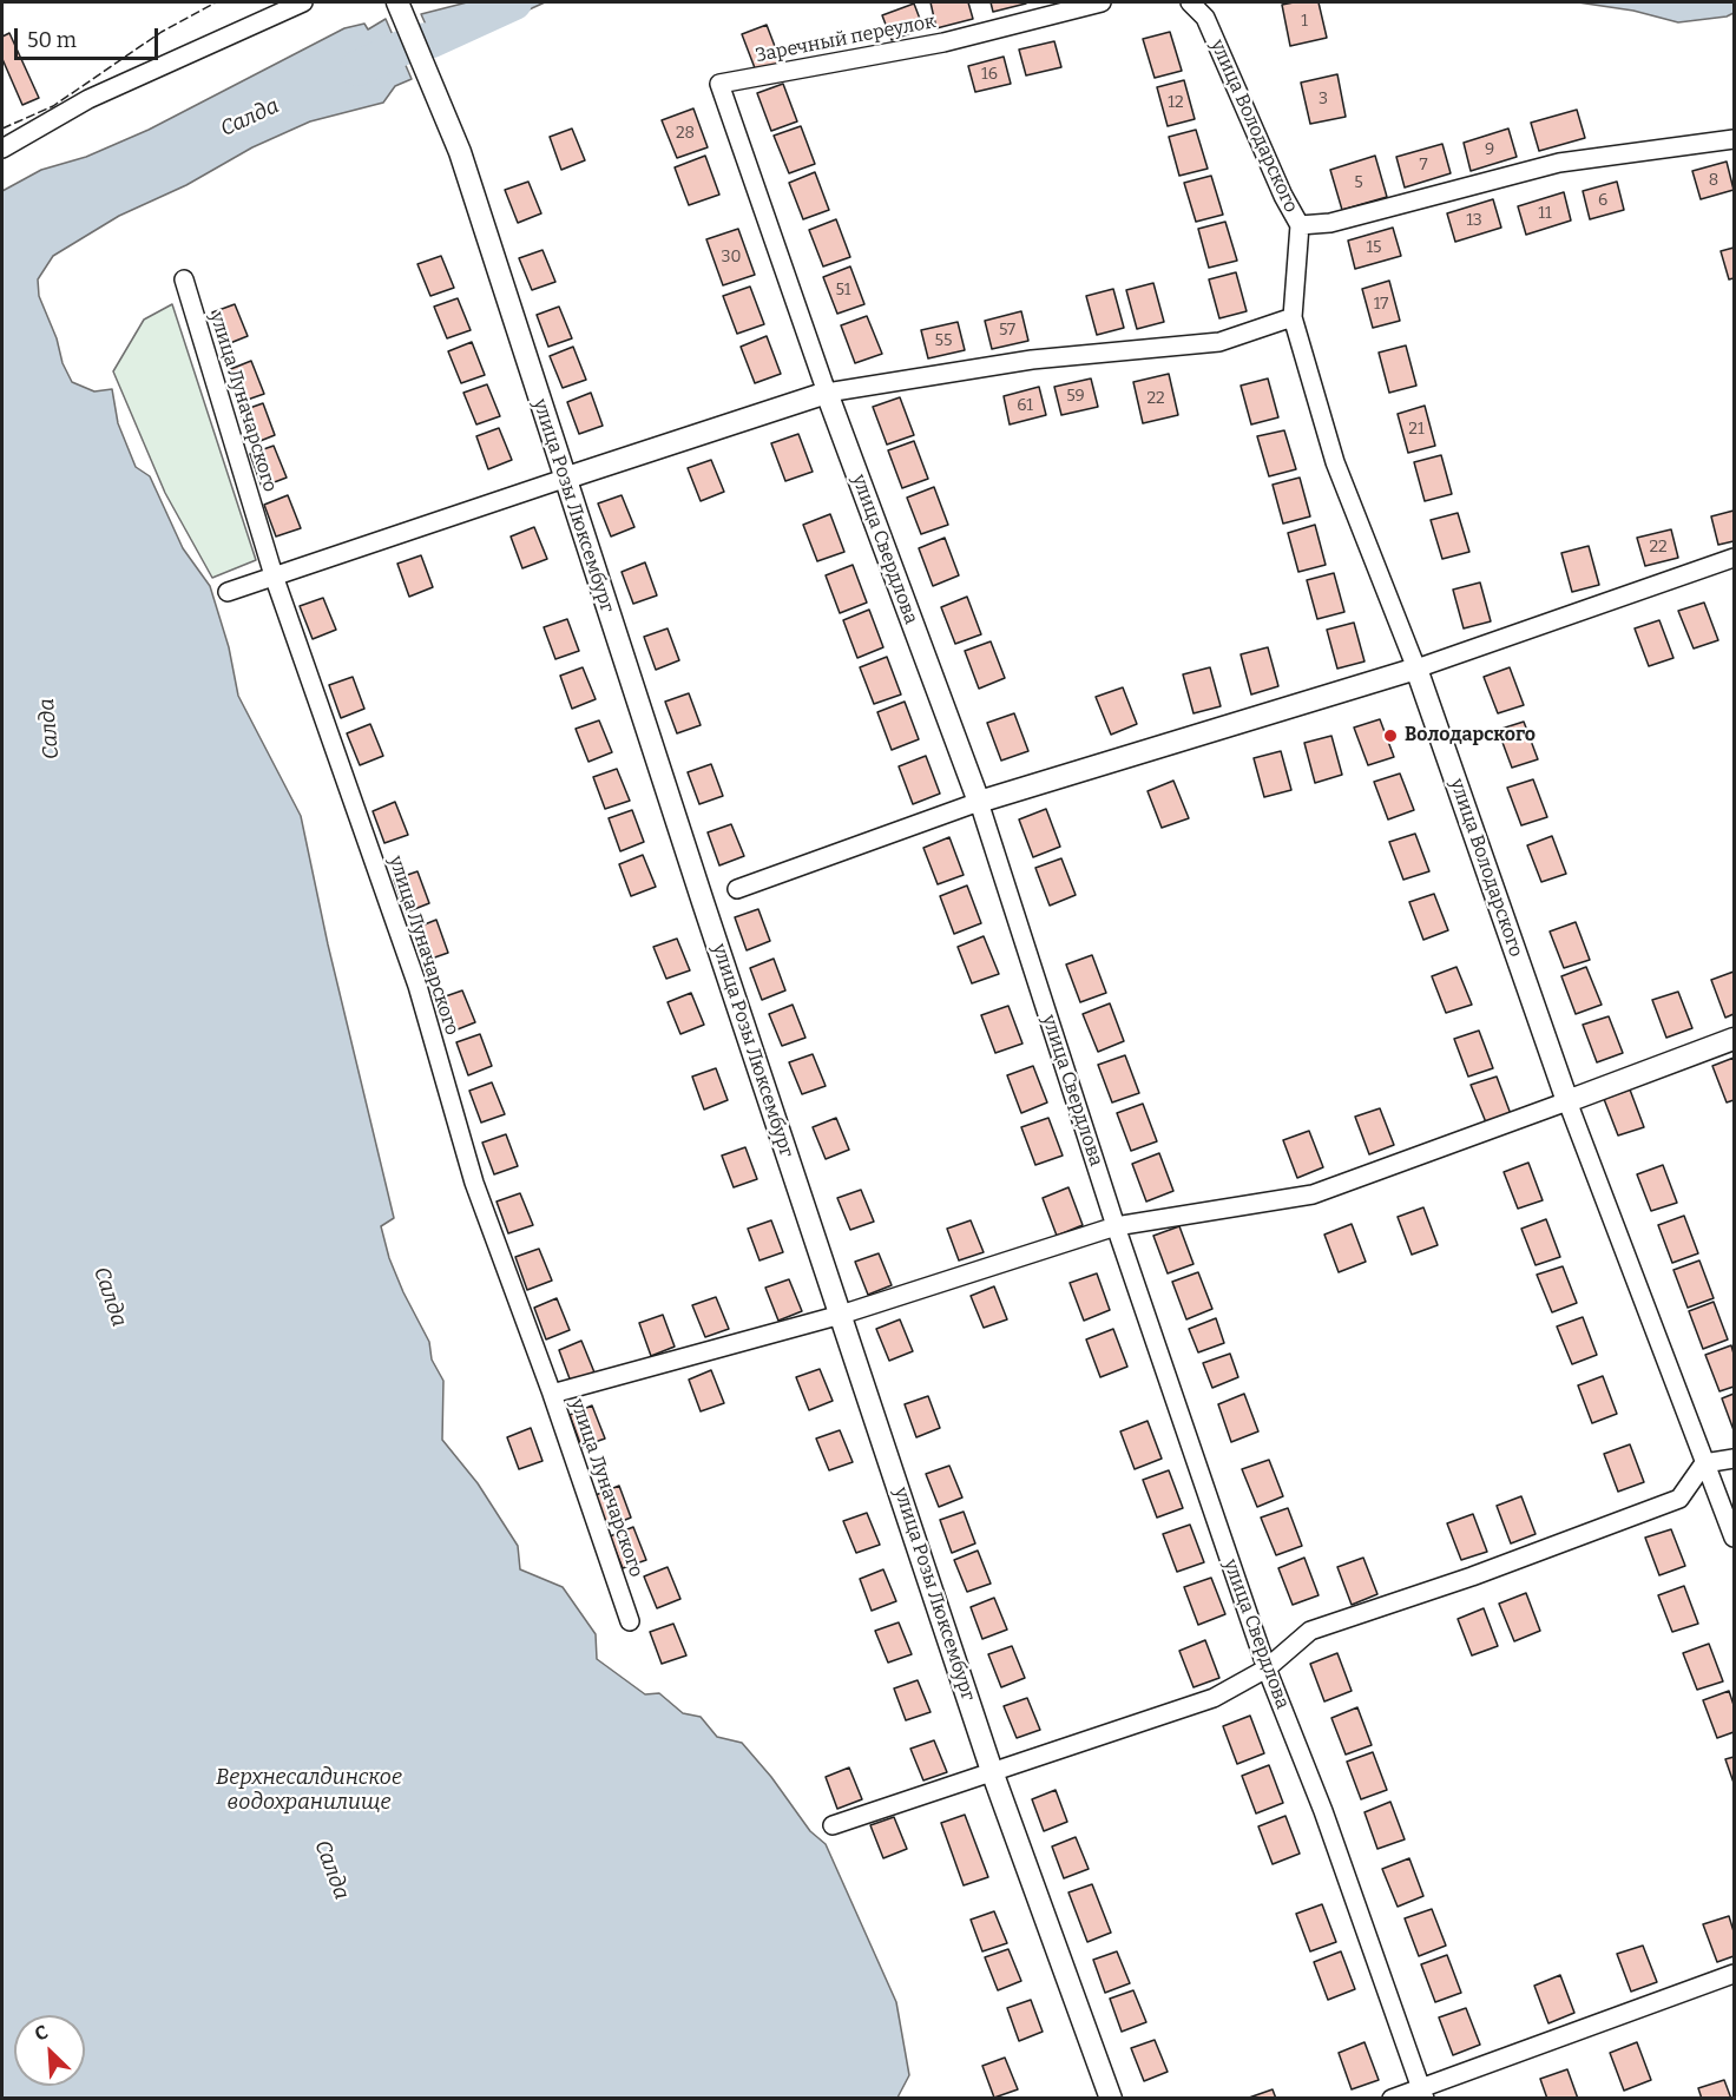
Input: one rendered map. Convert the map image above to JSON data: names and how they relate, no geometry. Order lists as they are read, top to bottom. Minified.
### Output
{"streets":{"street":["Заречный переулок","улица Володарского","улица Луначарского","улица Розы Люксембург","улица Свердлова"]},"crossings":[["Заречный переулок","улица Свердлова"]],"water":["Салда","Верхнесалдинское водохранилище"],"places":["Володарского"],"house_numbers":["1","16","3","12","28","9","7","8","5","6","11","13","15","30","51","17","57","55","59","22","61","21","22"],"scale_bar":"50 m","north":"top left"}
